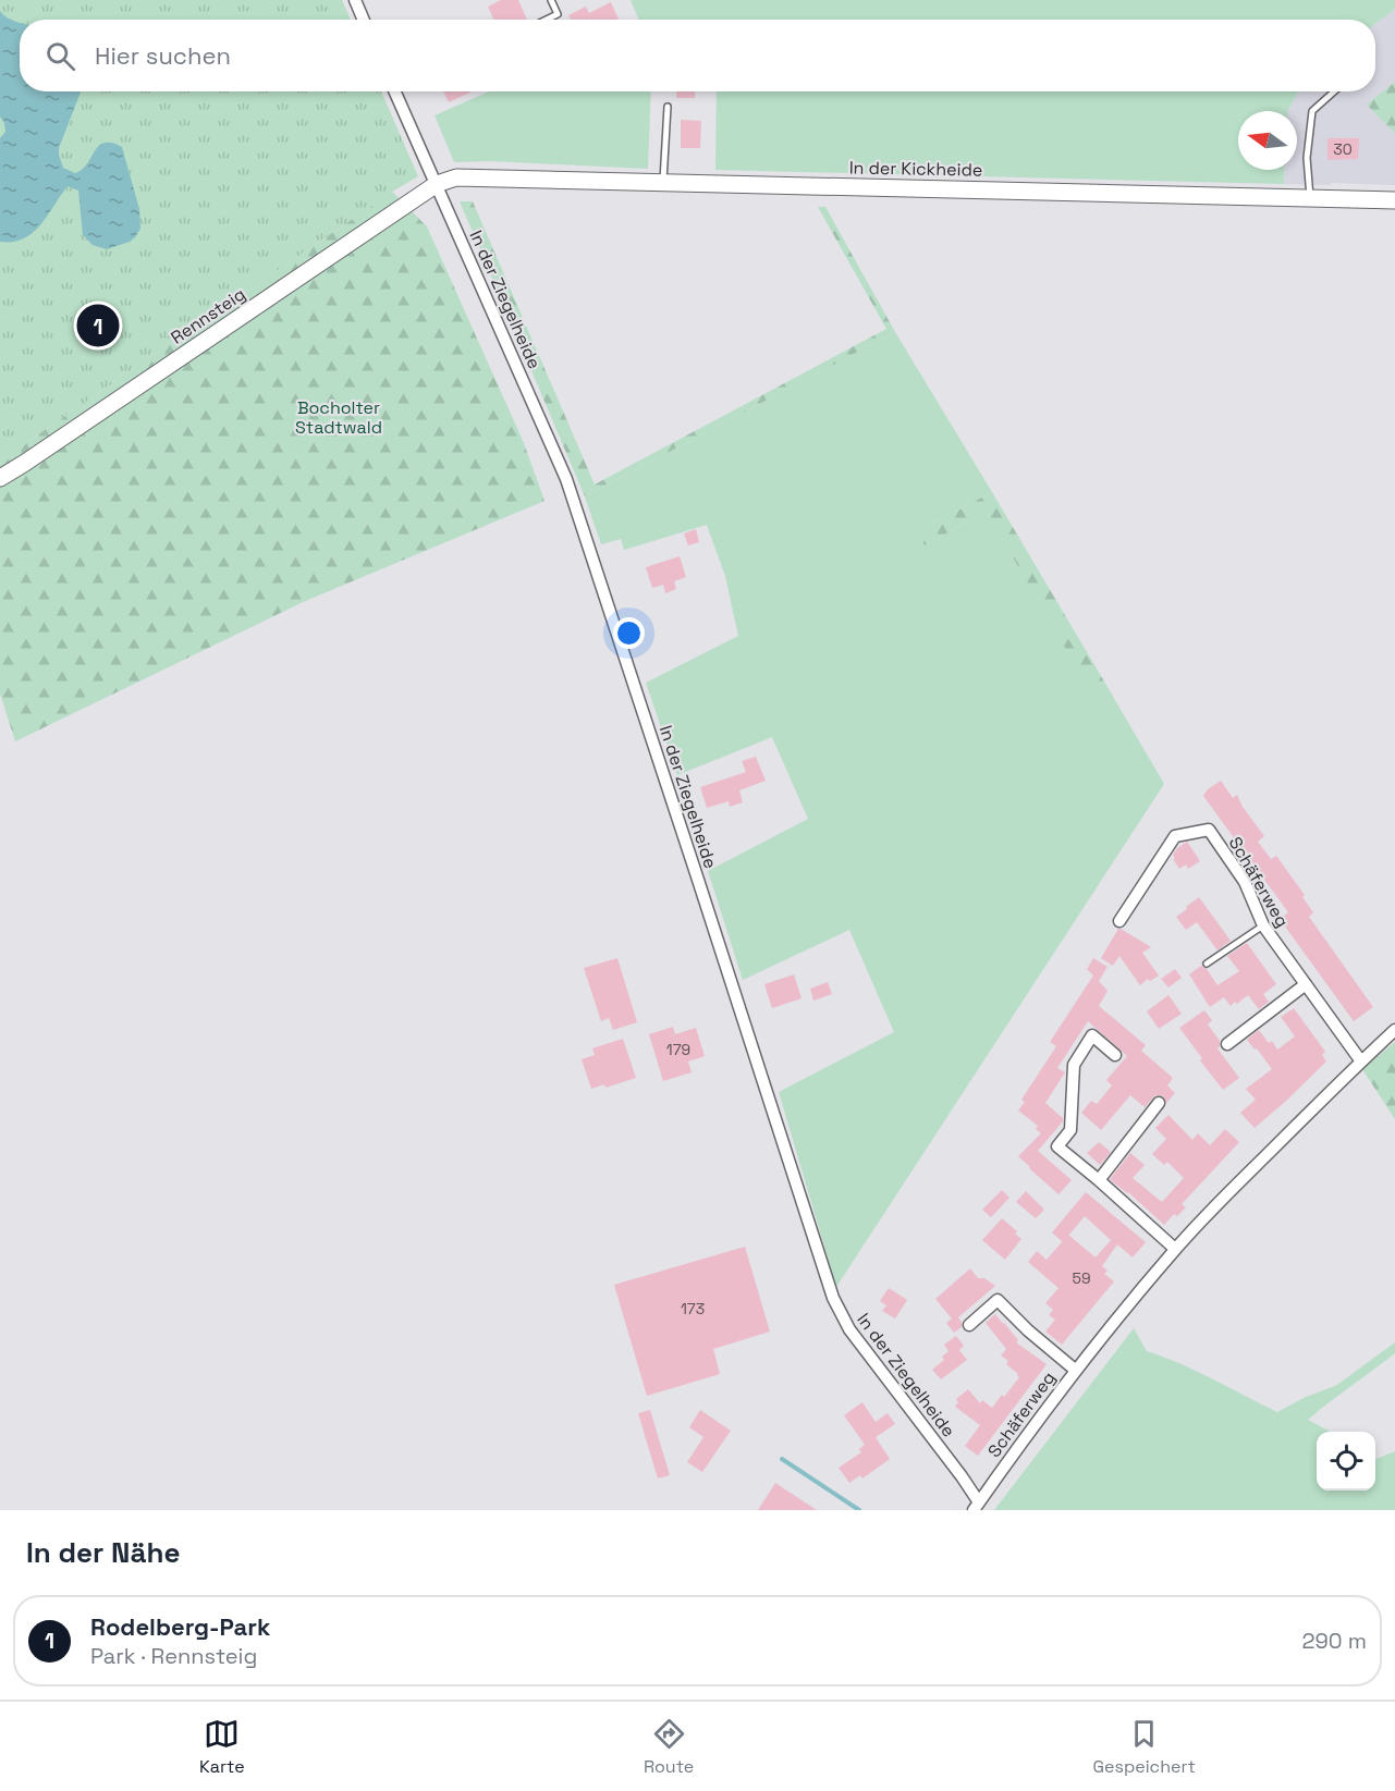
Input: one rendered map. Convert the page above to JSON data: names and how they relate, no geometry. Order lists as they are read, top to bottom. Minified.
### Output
{"streets":{"street":["In der Kickheide","In der Ziegelheide","Rennsteig","Schäferweg"]},"crossings":[["In der Kickheide","In der Ziegelheide"],["In der Kickheide","Rennsteig"],["In der Ziegelheide","Rennsteig"],["In der Ziegelheide","Schäferweg"]],"parks":["Bocholter Stadtwald"],"house_numbers":["30","179","59","173"],"north":"left","page":{"search":"Hier suchen","pins":"1","heading":"In der Nähe","list":[{"mark":"1","name":"Rodelberg-Park","note":"Park · Rennsteig","value":"290 m"}],"nav":["Karte","Route","Gespeichert"]}}
